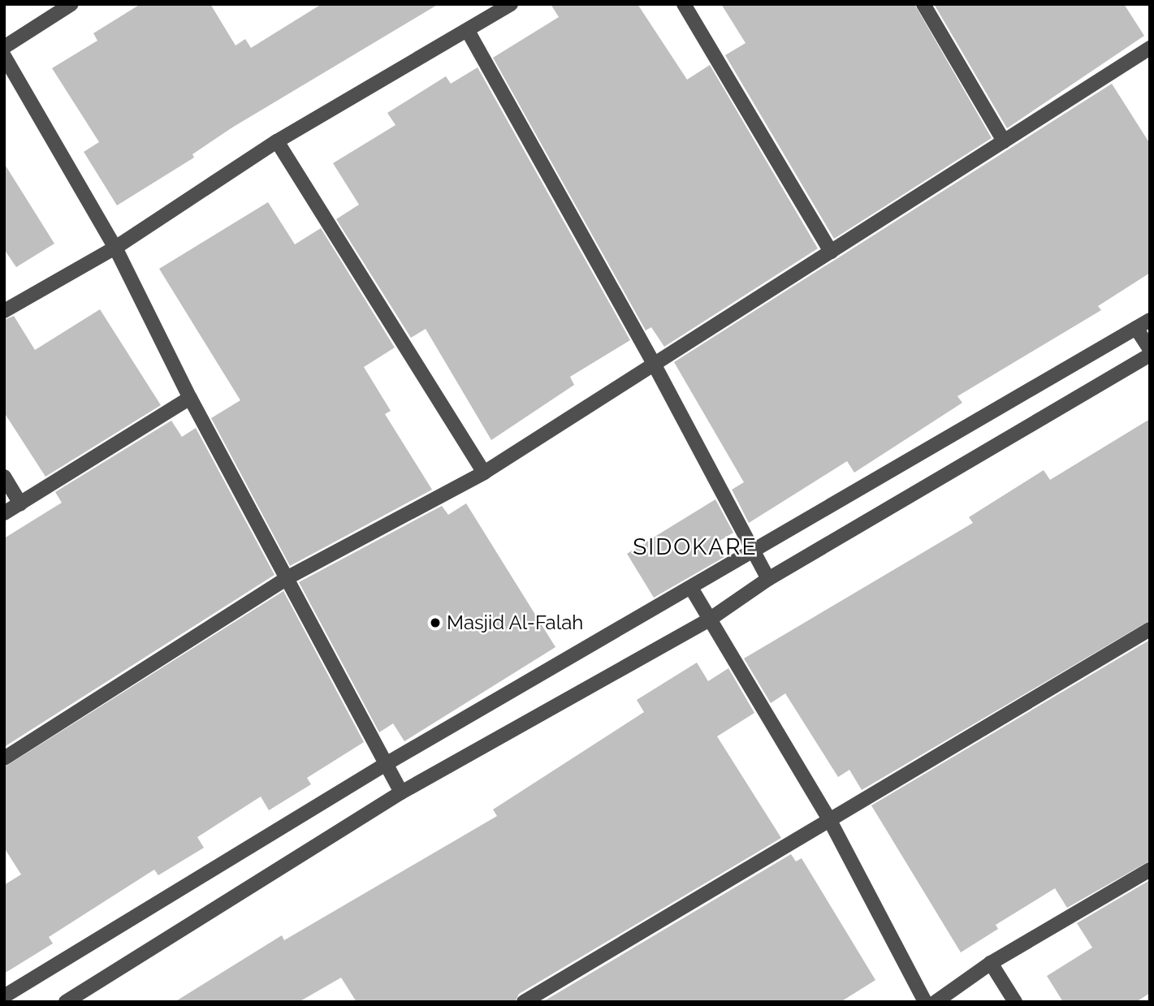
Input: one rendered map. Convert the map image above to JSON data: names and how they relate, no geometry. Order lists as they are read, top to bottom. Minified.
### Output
{"districts":["SIDOKARE"],"places":["Masjid Al-Falah"]}
